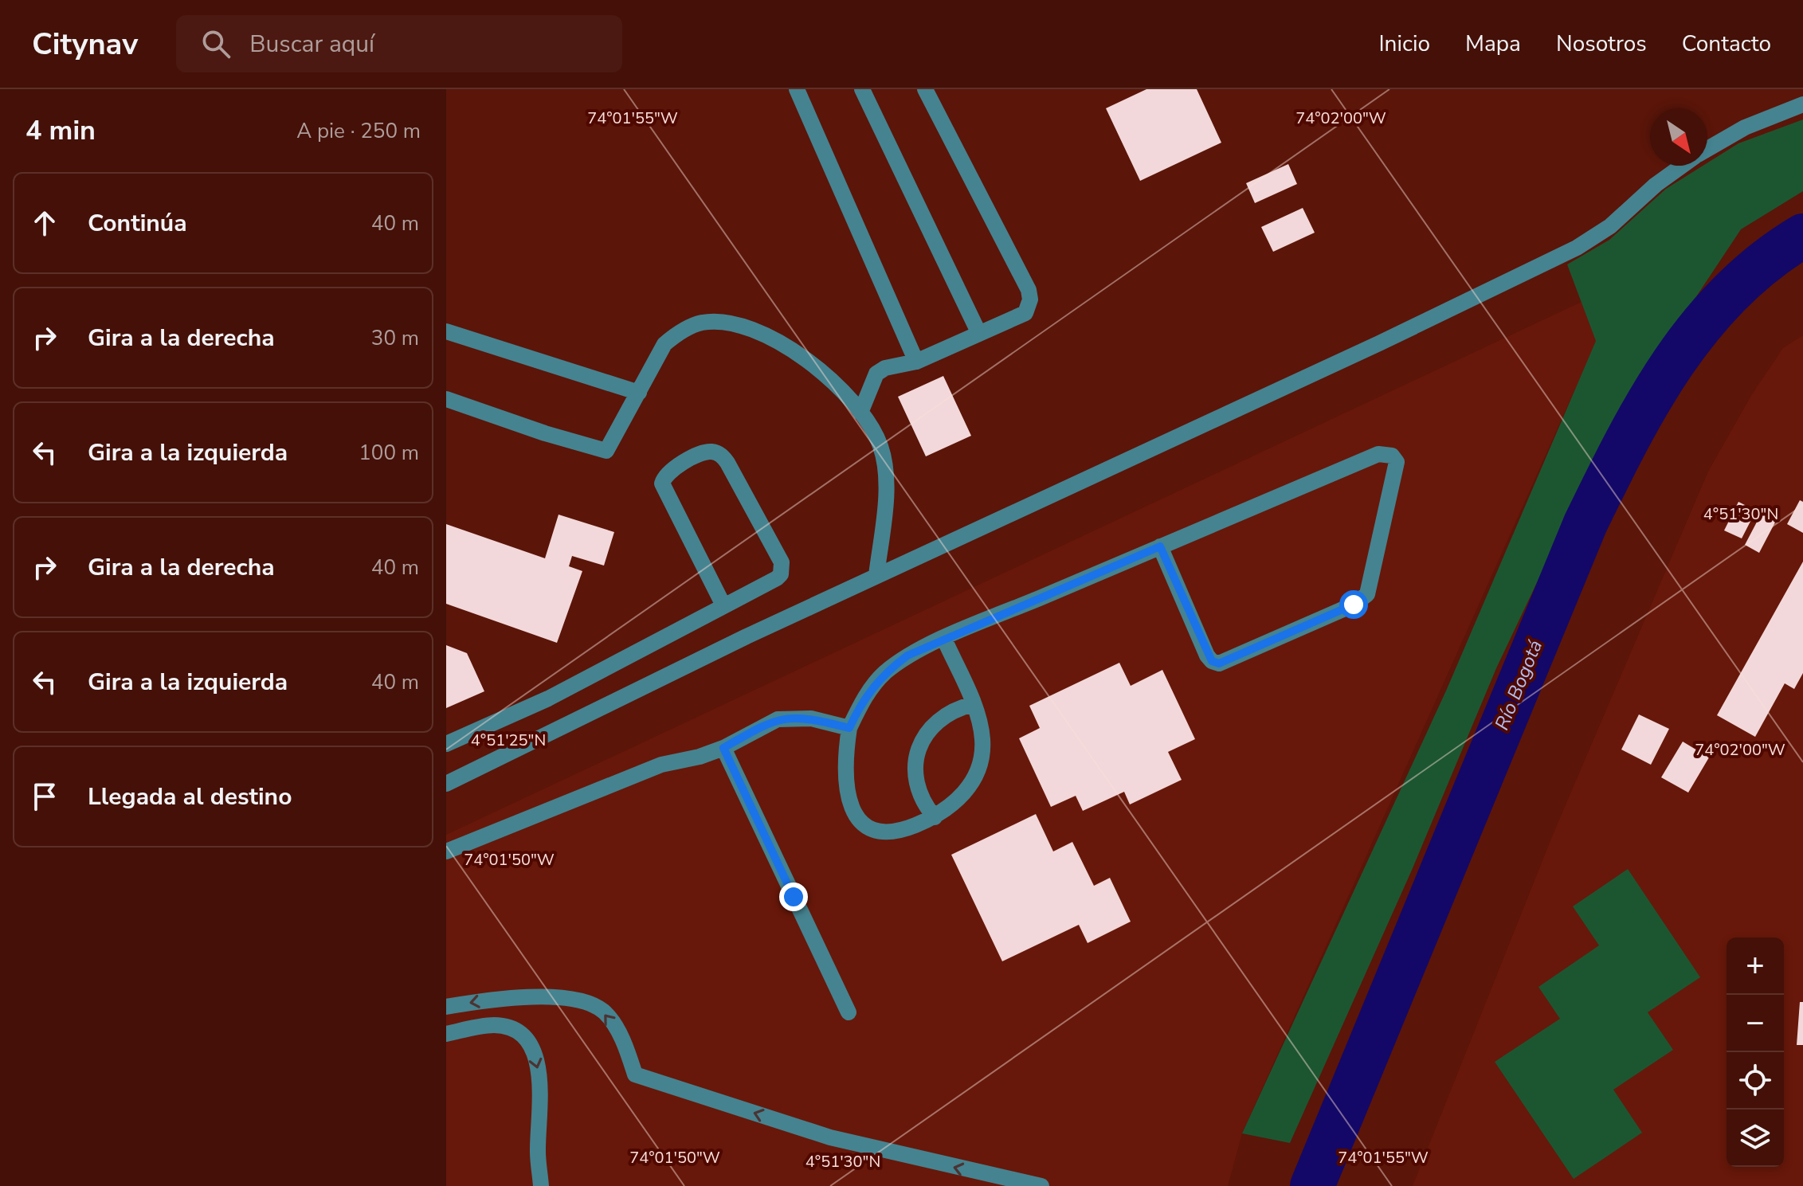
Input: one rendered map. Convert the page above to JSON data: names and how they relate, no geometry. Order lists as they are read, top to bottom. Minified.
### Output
{"water":["Río Bogotá"],"north":"bottom right","page":{"header":"Citynav","search":"Buscar aquí","nav":["Inicio","Mapa","Nosotros","Contacto"],"heading":["4 min","A pie · 250 m"],"list":[["Continúa","40 m"],["Gira a la derecha","30 m"],["Gira a la izquierda","100 m"],["Gira a la derecha","40 m"],["Gira a la izquierda","40 m"],"Llegada al destino"],"map_buttons":["+","−"]},"coordinates":["74°01'55\"W","74°02'00\"W","4°51'30\"N","4°51'25\"N","74°01'50\"W"]}
